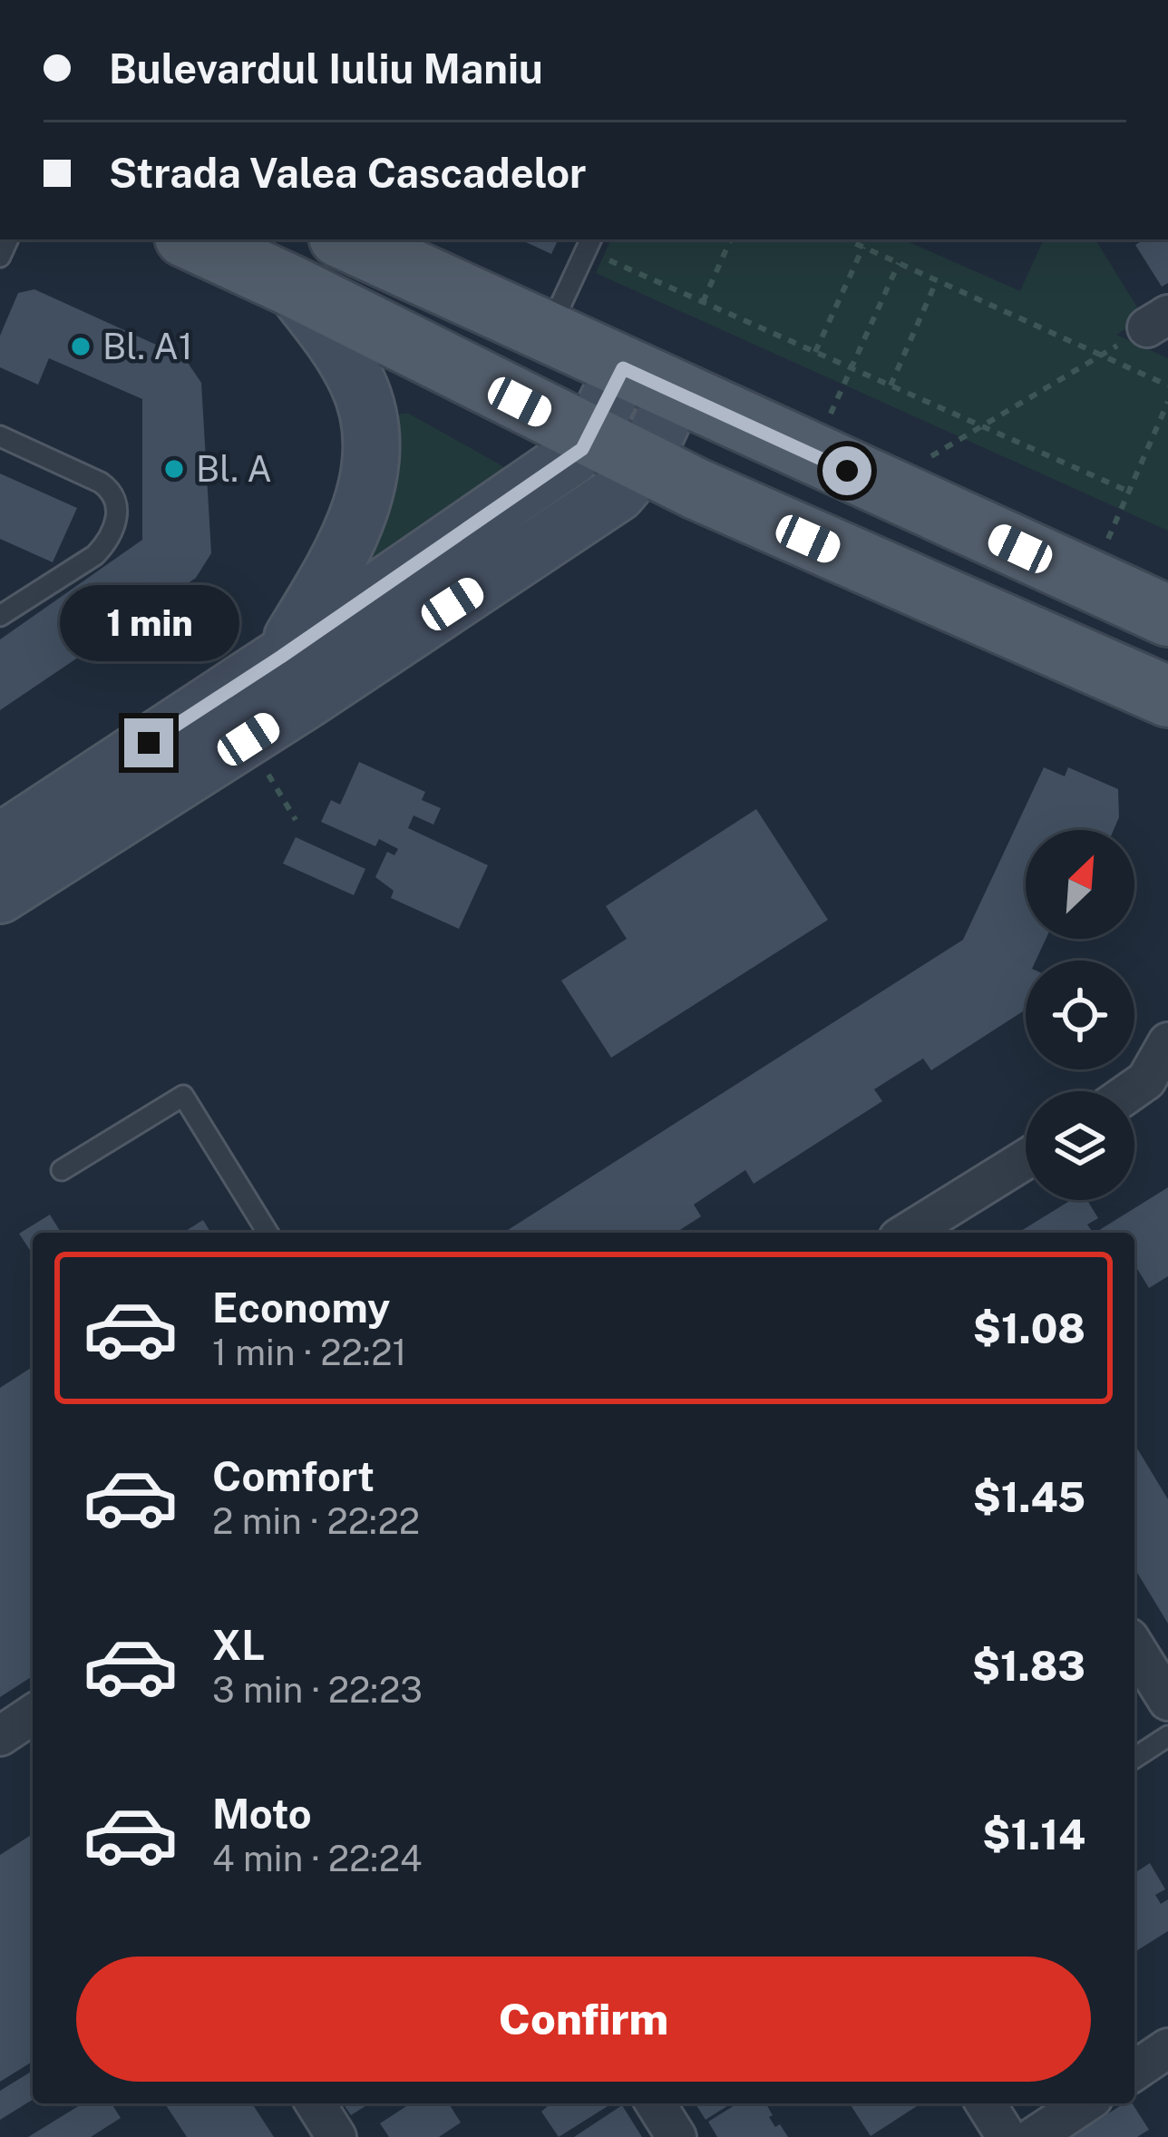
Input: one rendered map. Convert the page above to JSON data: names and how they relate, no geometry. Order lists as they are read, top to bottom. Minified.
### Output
{"places":["Bl. A1","Bl. A"],"north":"top right","page":{"banner":["Bulevardul Iuliu Maniu","Strada Valea Cascadelor"],"bubble":"1 min","list":[{"name":"Economy","note":"1 min · 22:21","value":"$1.08"},{"name":"Comfort","note":"2 min · 22:22","value":"$1.45"},{"name":"XL","note":"3 min · 22:23","value":"$1.83"},{"name":"Moto","note":"4 min · 22:24","value":"$1.14"}],"buttons":"Confirm"}}
